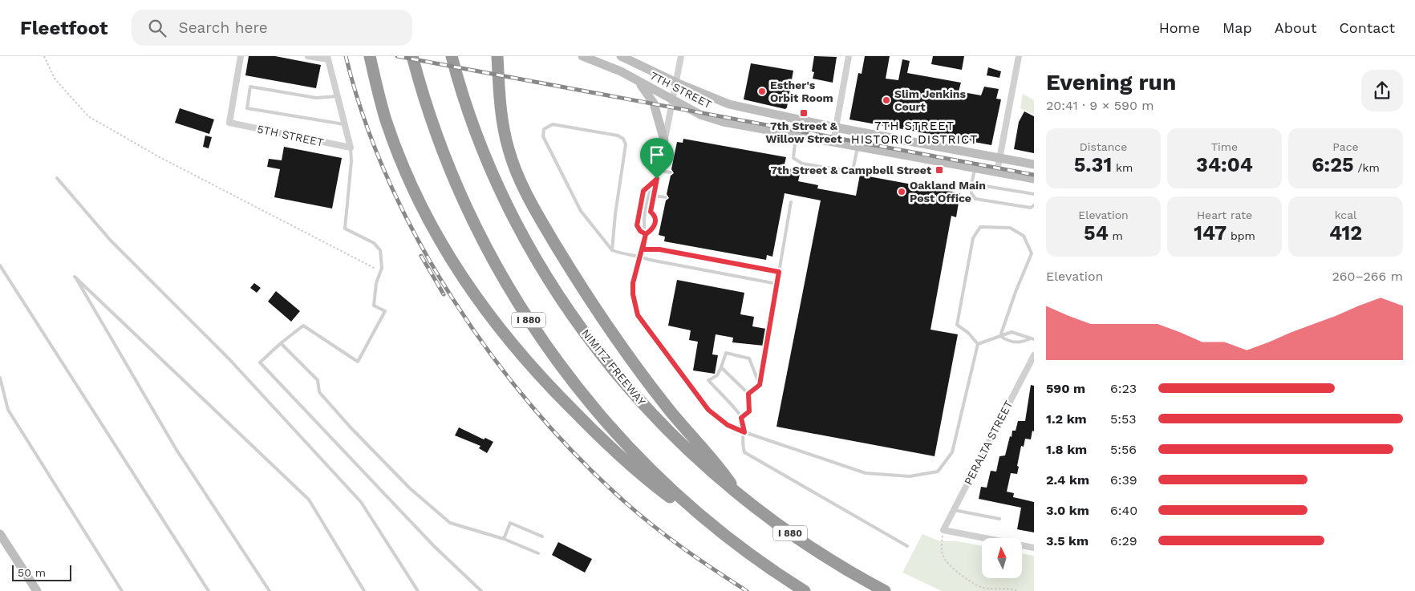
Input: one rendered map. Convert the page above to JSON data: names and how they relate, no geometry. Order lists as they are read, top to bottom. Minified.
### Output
{"streets":{"highway":["I 880","NIMITZ FREEWAY"],"main road":["7TH STREET"],"street":["5TH STREET","PERALTA STREET"]},"districts":["7TH STREET HISTORIC DISTRICT"],"places":{"other":["Esther's Orbit Room","Slim Jenkins Court","Oakland Main Post Office"],"transit":["7th Street & Willow Street","7th Street & Campbell Street"]},"scale_bar":"50 m","north":"top","page":{"header":"Fleetfoot","search":"Search here","nav":["Home","Map","About","Contact"],"heading":["Evening run","20:41 · 9 × 590 m"],"stats":[["Distance","5.31 km"],["Time","34:04"],["Pace","6:25 /km"],["Elevation","54 m"],["Heart rate","147 bpm"],["kcal","412"]],"chart":["Elevation","260–266 m"],"list":[{"name":"590 m","note":"6:23"},{"name":"1.2 km","note":"5:53"},{"name":"1.8 km","note":"5:56"},{"name":"2.4 km","note":"6:39"},{"name":"3.0 km","note":"6:40"},{"name":"3.5 km","note":"6:29"}],"scale":"50 m"}}
